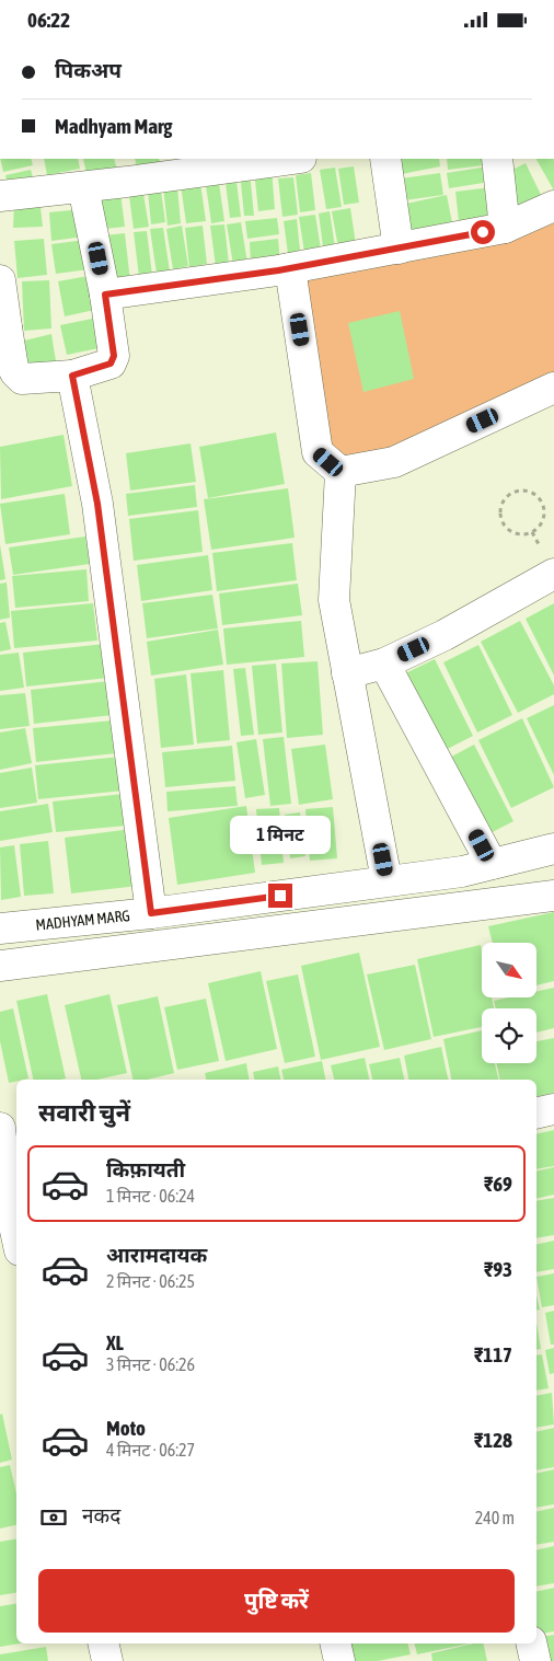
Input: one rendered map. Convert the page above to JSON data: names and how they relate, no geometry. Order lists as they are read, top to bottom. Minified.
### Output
{"streets":{"street":["MADHYAM MARG"]},"north":"bottom right","page":{"status":"06:22","banner":["पिकअप","Madhyam Marg"],"bubble":"1 मिनट","heading":"सवारी चुनें","list":[{"name":"किफ़ायती","note":"1 मिनट · 06:24","value":"₹69"},{"name":"आरामदायक","note":"2 मिनट · 06:25","value":"₹93"},{"name":"XL","note":"3 मिनट · 06:26","value":"₹117"},{"name":"Moto","note":"4 मिनट · 06:27","value":"₹128"}],"pay":["नकद","240 m"],"buttons":"पुष्टि करें"}}
